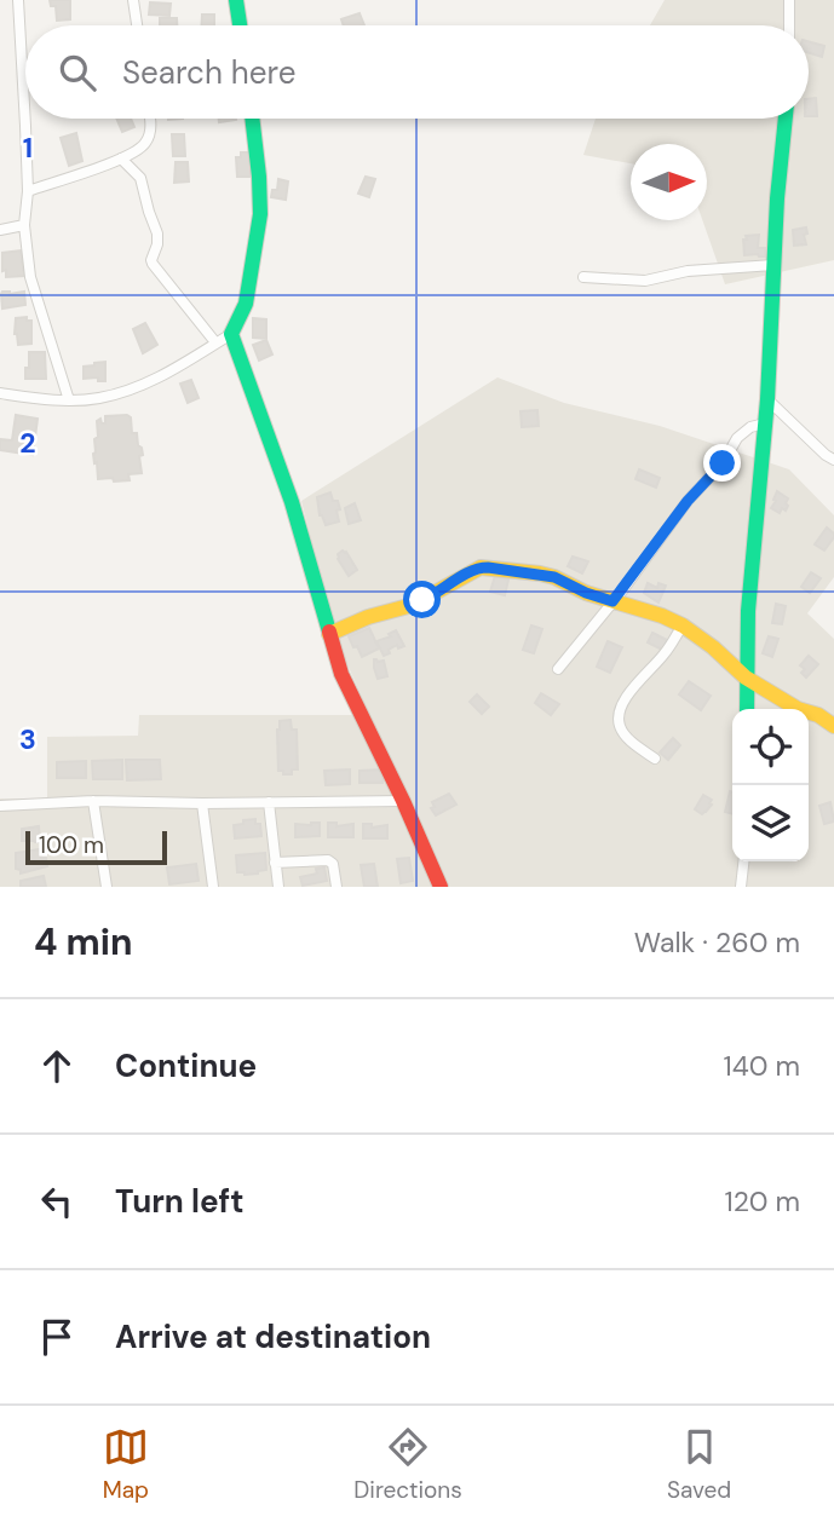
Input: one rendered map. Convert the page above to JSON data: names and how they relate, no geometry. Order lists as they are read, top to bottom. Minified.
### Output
{"scale_bar":"100 m","north":"right","page":{"search":"Search here","scale":"100 m","heading":["4 min","Walk · 260 m"],"list":[["Continue","140 m"],["Turn left","120 m"],"Arrive at destination"],"nav":["Map","Directions","Saved"]},"grid":{"rows":["1","2","3"]}}
